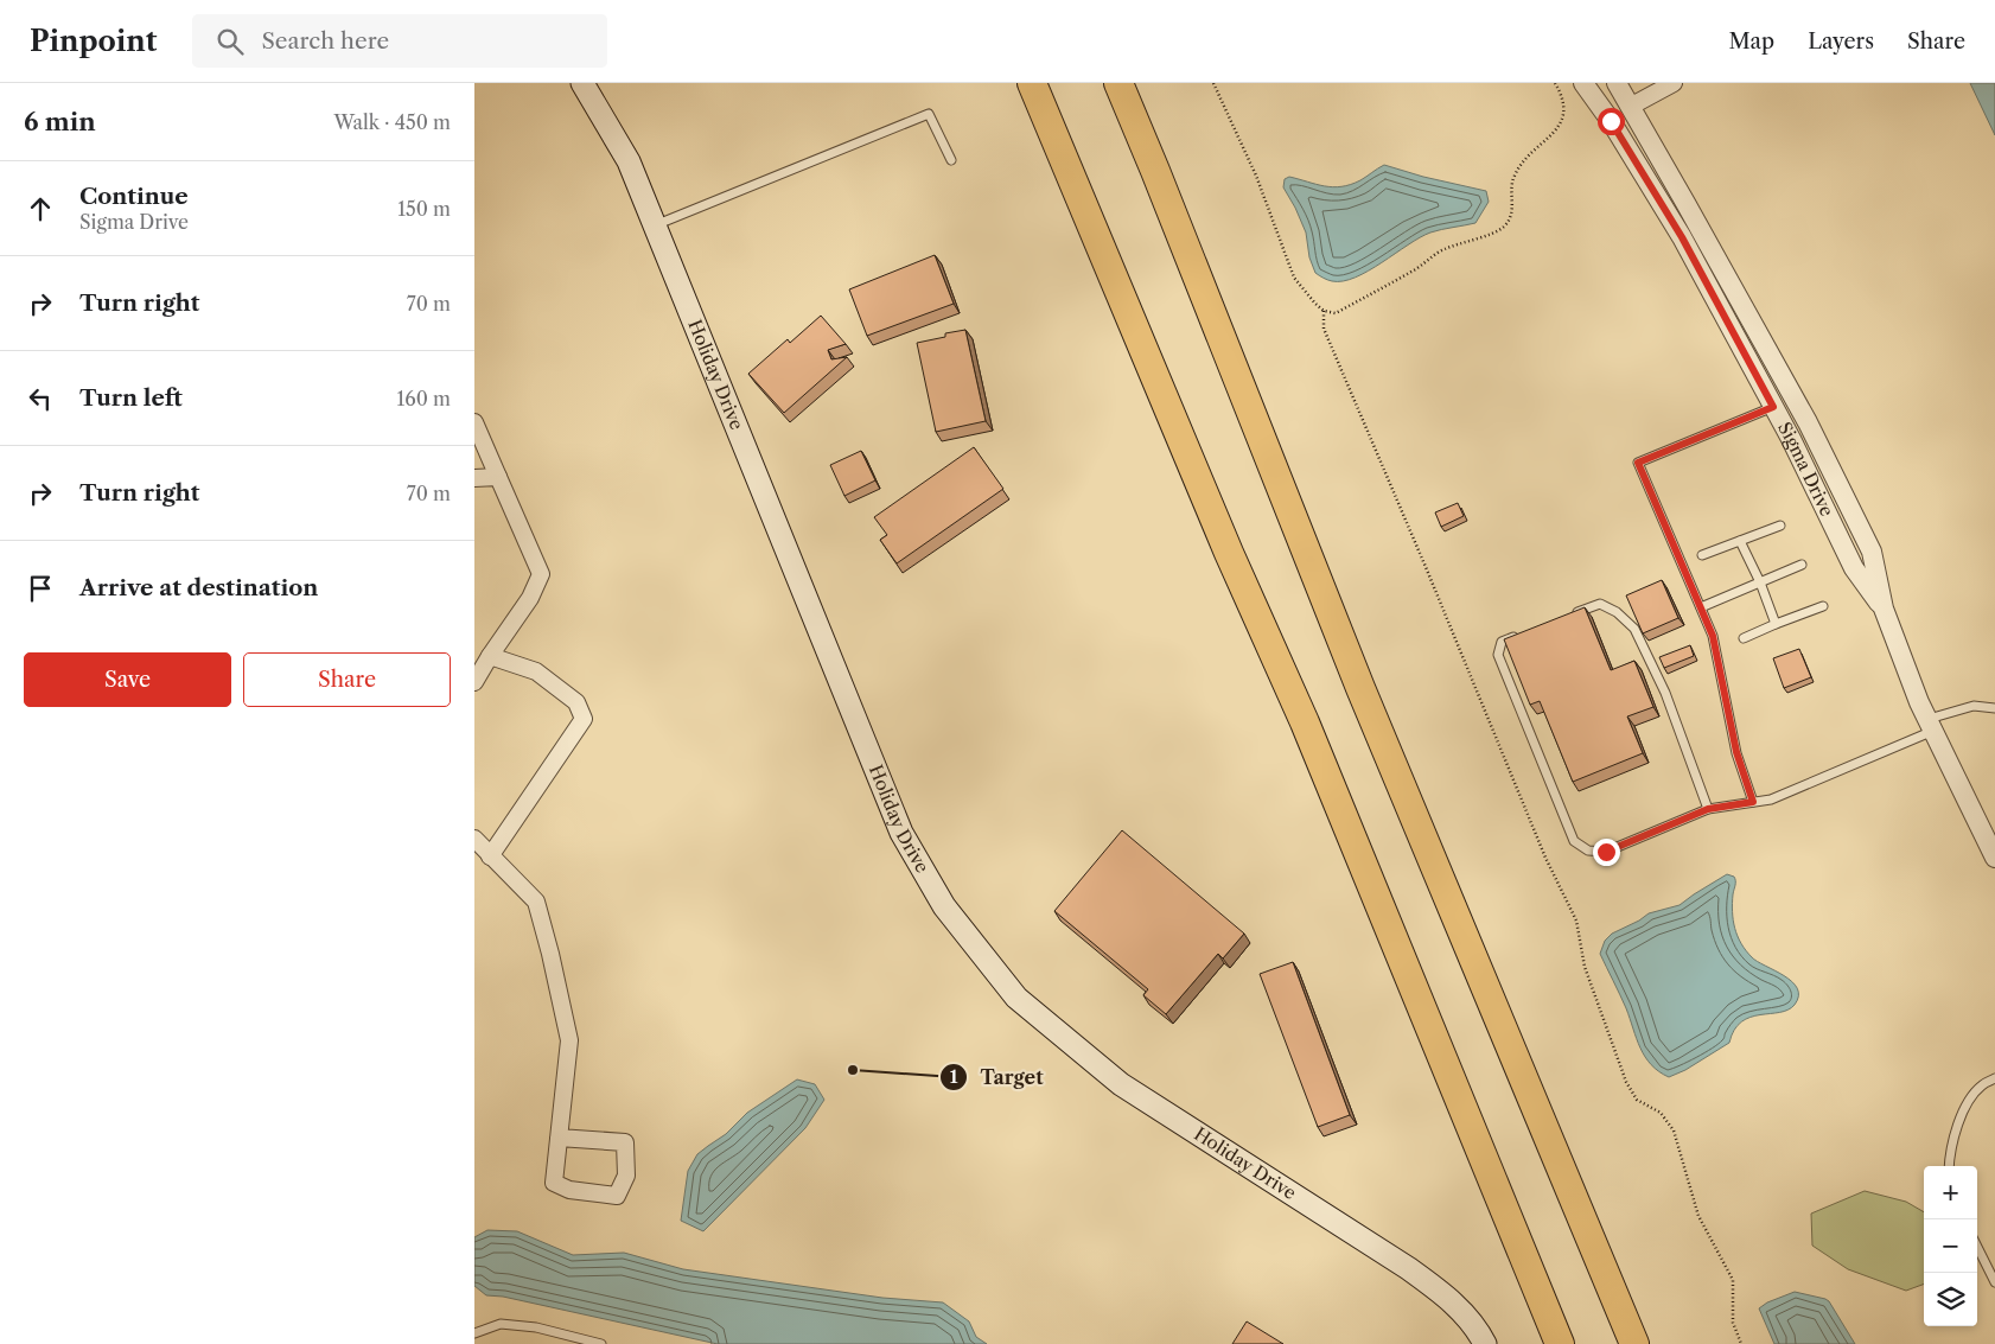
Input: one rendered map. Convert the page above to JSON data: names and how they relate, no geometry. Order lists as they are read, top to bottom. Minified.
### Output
{"streets":{"main road":["Holiday Drive"],"street":["Sigma Drive"]},"places":["Target"],"page":{"header":"Pinpoint","search":"Search here","nav":["Map","Layers","Share"],"heading":["6 min","Walk · 450 m"],"list":[["Continue","Sigma Drive","150 m"],["Turn right","70 m"],["Turn left","160 m"],["Turn right","70 m"],"Arrive at destination"],"buttons":["Save","Share"],"map_buttons":["+","−"]}}
